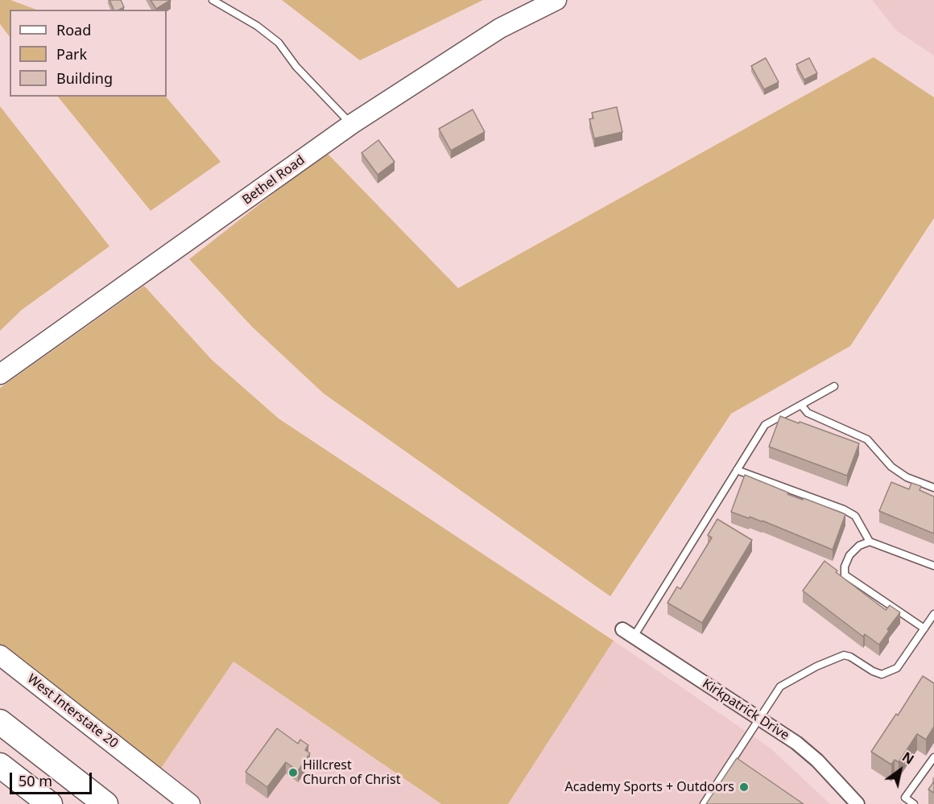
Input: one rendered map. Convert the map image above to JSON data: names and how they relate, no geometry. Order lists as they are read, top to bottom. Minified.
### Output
{"streets":{"main road":["Bethel Road","West Interstate 20"],"street":["Kirkpatrick Drive"]},"places":["Hillcrest Church of Christ","Academy Sports + Outdoors"],"legend":["Road","Park","Building"],"scale_bar":"50 m","north":"top right"}
